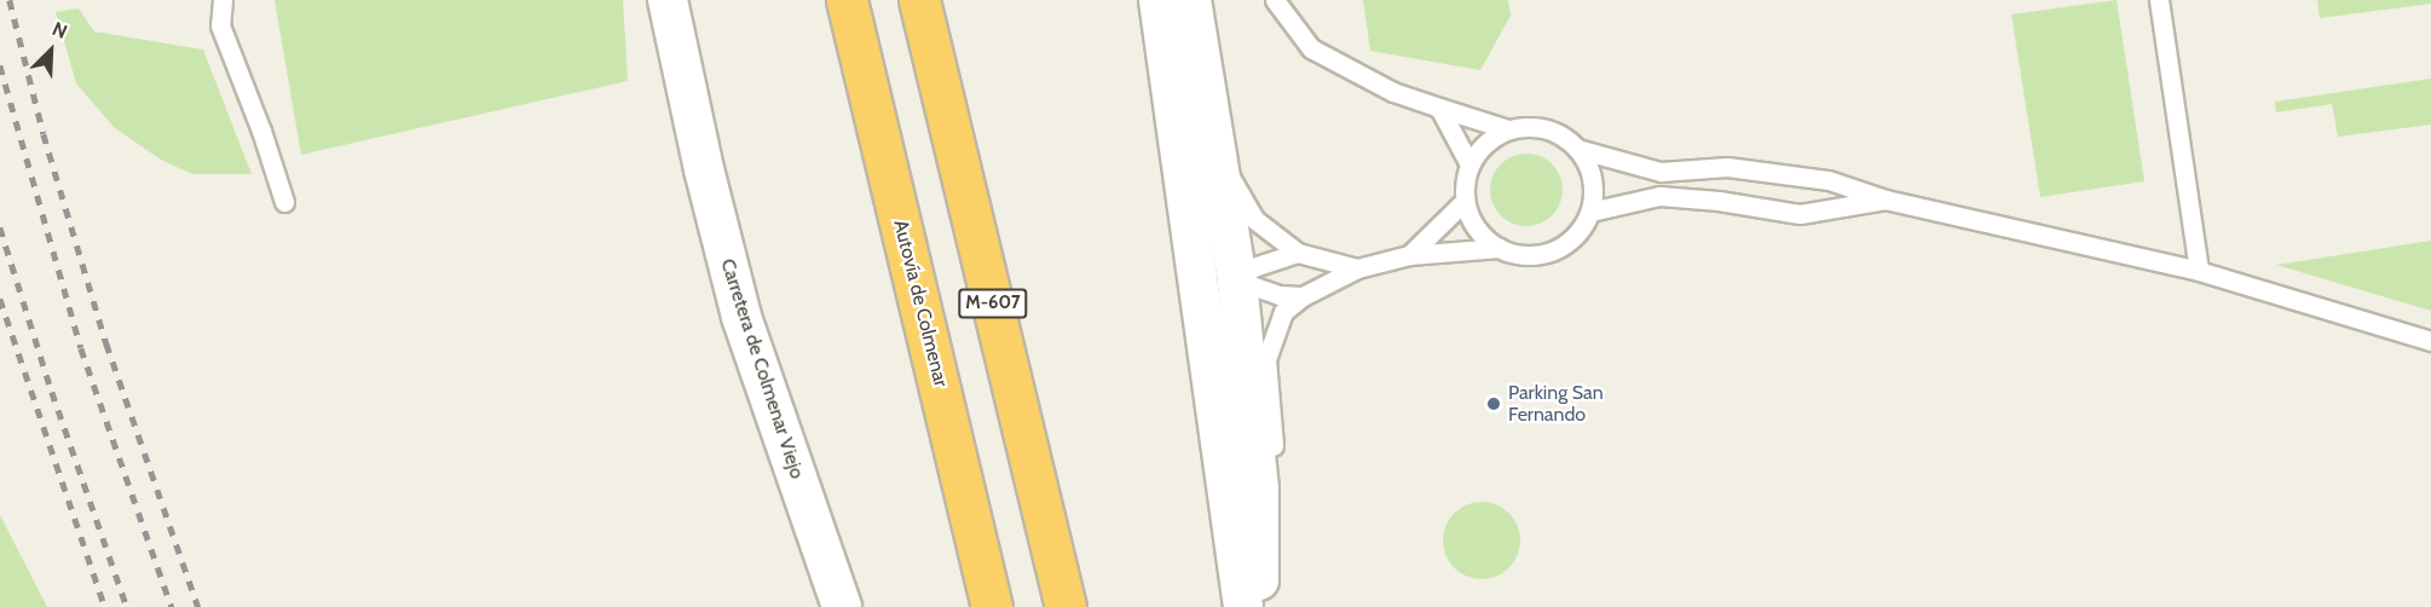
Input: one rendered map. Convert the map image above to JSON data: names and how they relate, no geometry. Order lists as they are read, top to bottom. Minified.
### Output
{"streets":{"highway":["Autovía de Colmenar","M-607"],"street":["Carretera de Colmenar Viejo"]},"places":["Parking San Fernando"],"north":"top right"}
